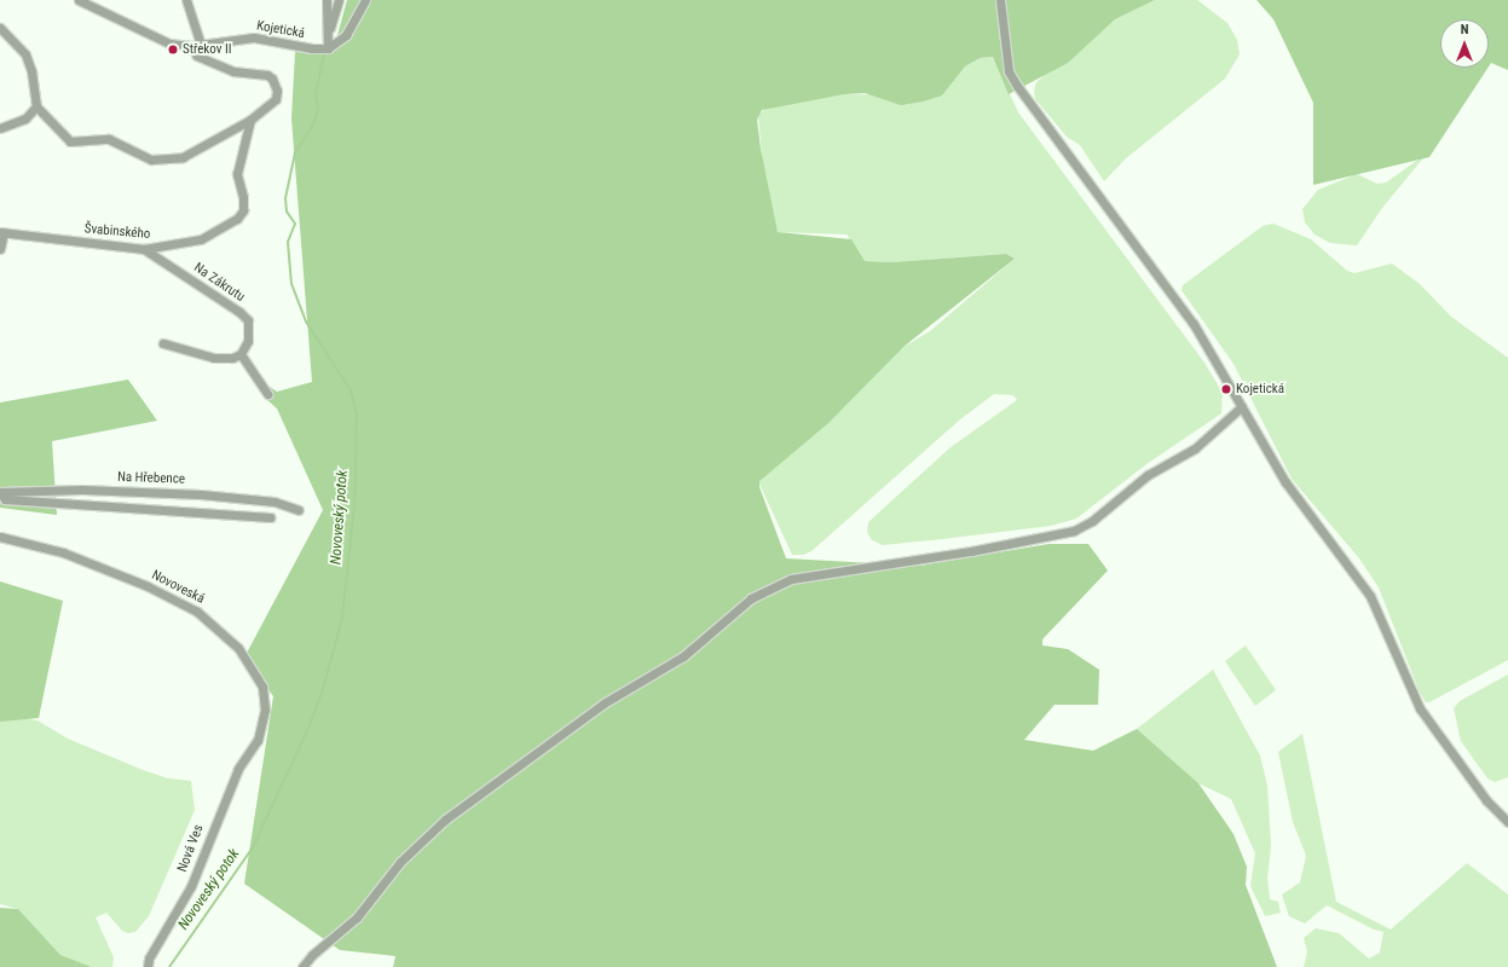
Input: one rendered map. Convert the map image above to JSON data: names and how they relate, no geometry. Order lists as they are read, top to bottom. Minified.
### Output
{"streets":{"street":["Kojetická","Švabinského","Na Zákrutu","Na Hřebence","Novoveská","Nová Ves"]},"crossings":[["Švabinského","Na Zákrutu"],["Novoveská","Nová Ves"]],"water":["Novoveský potok"],"places":["Střekov II","Kojetická"],"north":"top"}
